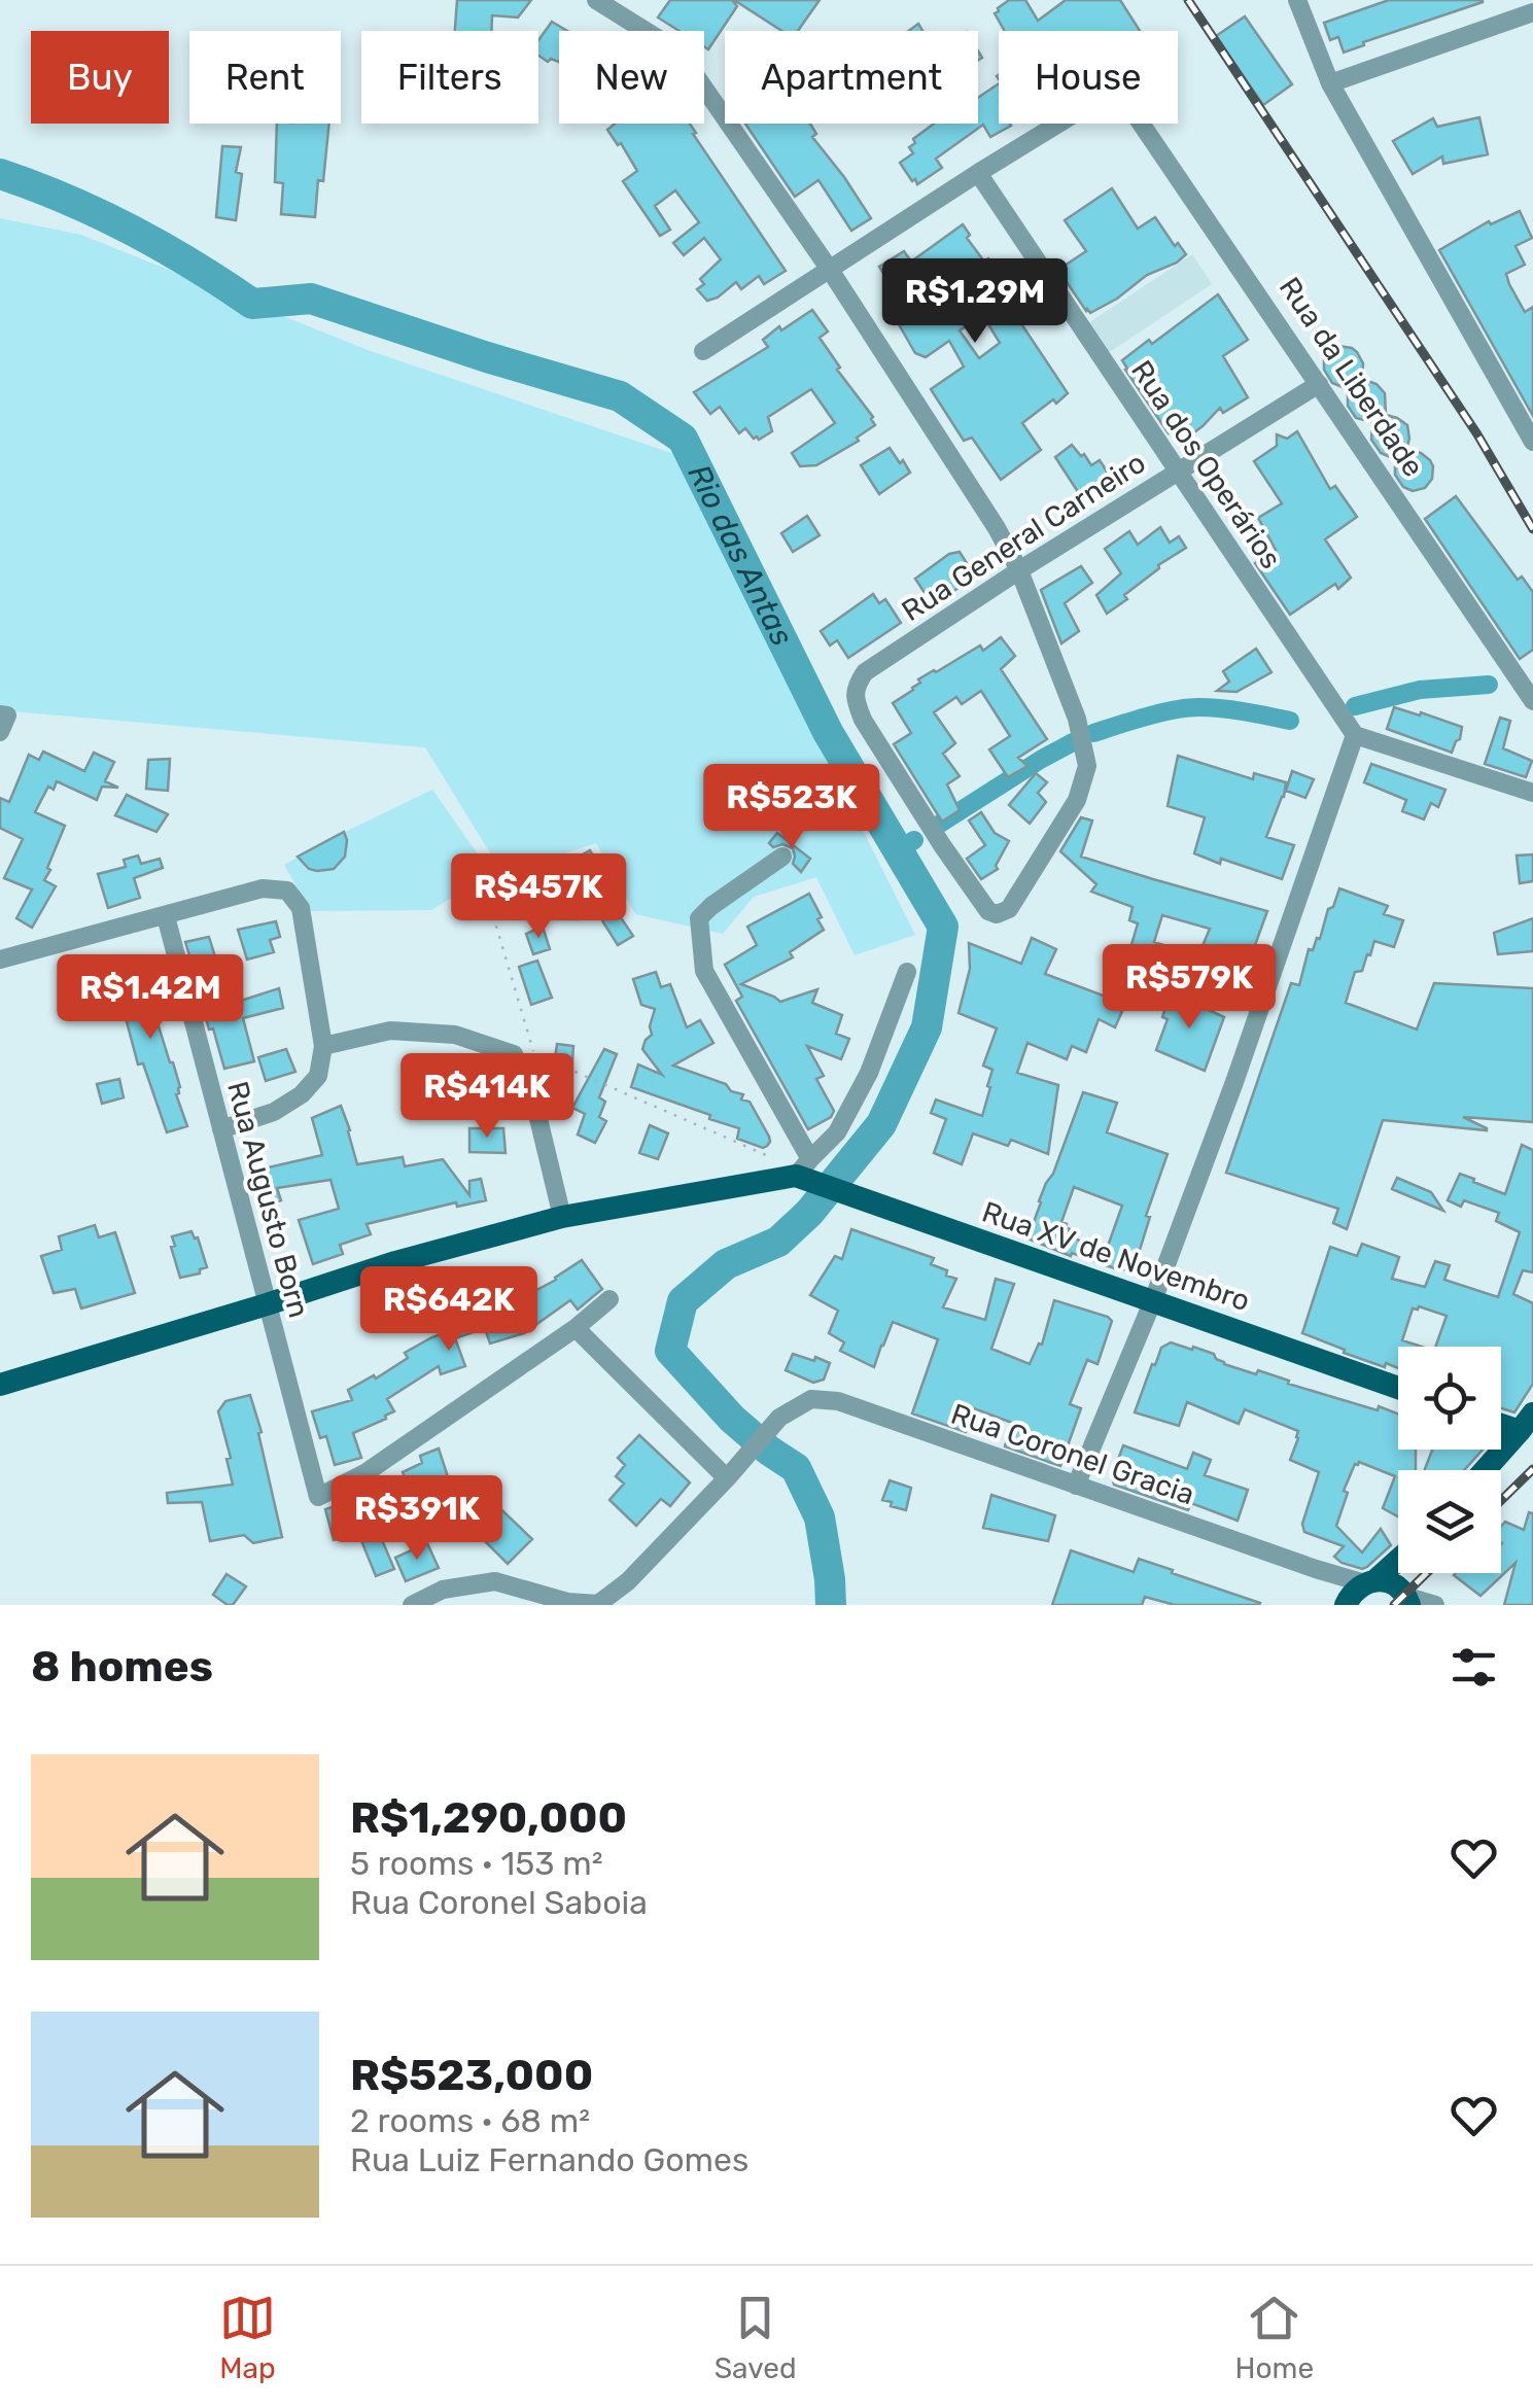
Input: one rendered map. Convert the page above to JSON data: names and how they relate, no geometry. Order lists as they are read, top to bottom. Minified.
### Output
{"streets":{"main road":["Rua XV de Novembro"],"street":["Rua da Liberdade","Rua dos Operários","Rua General Carneiro","Rua Augusto Born","Rua Coronel Gracia"]},"crossings":[["Rua da Liberdade","Rua dos Operários"],["Rua da Liberdade","Rua General Carneiro"],["Rua dos Operários","Rua General Carneiro"]],"water":["Rio das Antas"],"page":{"chip":["Buy","Rent","Filters","New","Apartment","House"],"price":["R$1.29M","R$523K","R$457K","R$579K","R$1.42M","R$414K","R$642K","R$391K"],"heading":"8 homes","list":[{"name":"R$1,290,000","note":"5 rooms · 153 m² · Rua Coronel Saboia"},{"name":"R$523,000","note":"2 rooms · 68 m² · Rua Luiz Fernando Gomes"}],"tabs":["Map","Saved","Home"]}}
